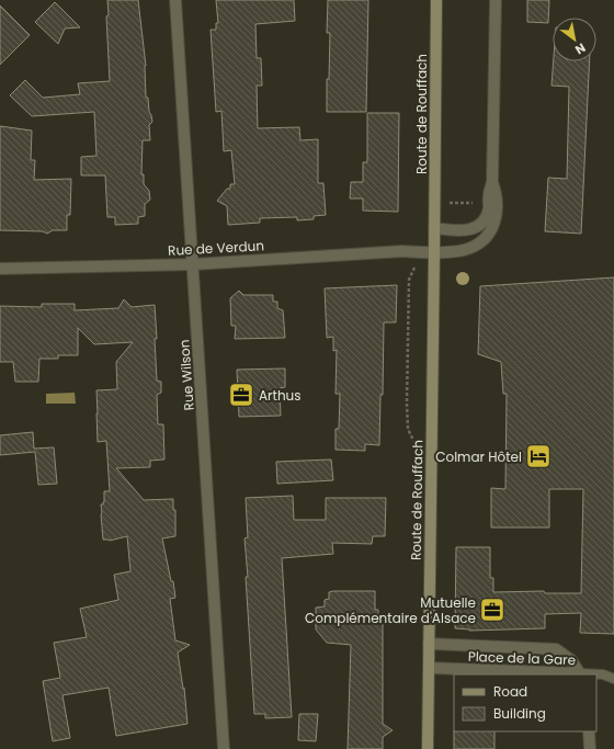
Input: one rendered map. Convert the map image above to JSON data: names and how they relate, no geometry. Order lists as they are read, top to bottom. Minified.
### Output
{"streets":{"main road":["Route de Rouffach"],"street":["Rue de Verdun","Rue Wilson","Place de la Gare"]},"crossings":[["Route de Rouffach","Rue de Verdun"],["Route de Rouffach","Place de la Gare"],["Rue de Verdun","Rue Wilson"]],"places":{"office":["Arthus","Mutuelle Complémentaire d'Alsace"],"hotel":["Colmar Hôtel"]},"legend":["Road","Building"],"north":"bottom right"}
